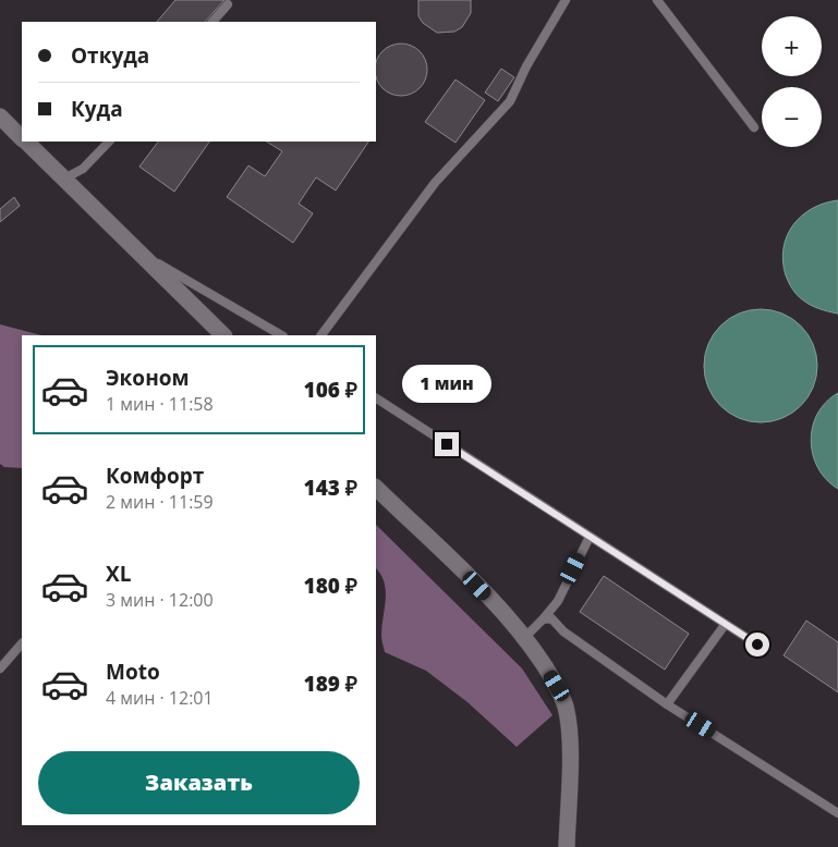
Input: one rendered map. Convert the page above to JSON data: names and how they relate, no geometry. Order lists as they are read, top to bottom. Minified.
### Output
{"page":{"map_buttons":["+","−"],"banner":["Откуда","Куда"],"list":[{"name":"Эконом","note":"1 мин · 11:58","value":"106 ₽"},{"name":"Комфорт","note":"2 мин · 11:59","value":"143 ₽"},{"name":"XL","note":"3 мин · 12:00","value":"180 ₽"},{"name":"Moto","note":"4 мин · 12:01","value":"189 ₽"}],"bubble":"1 мин","buttons":"Заказать"}}
